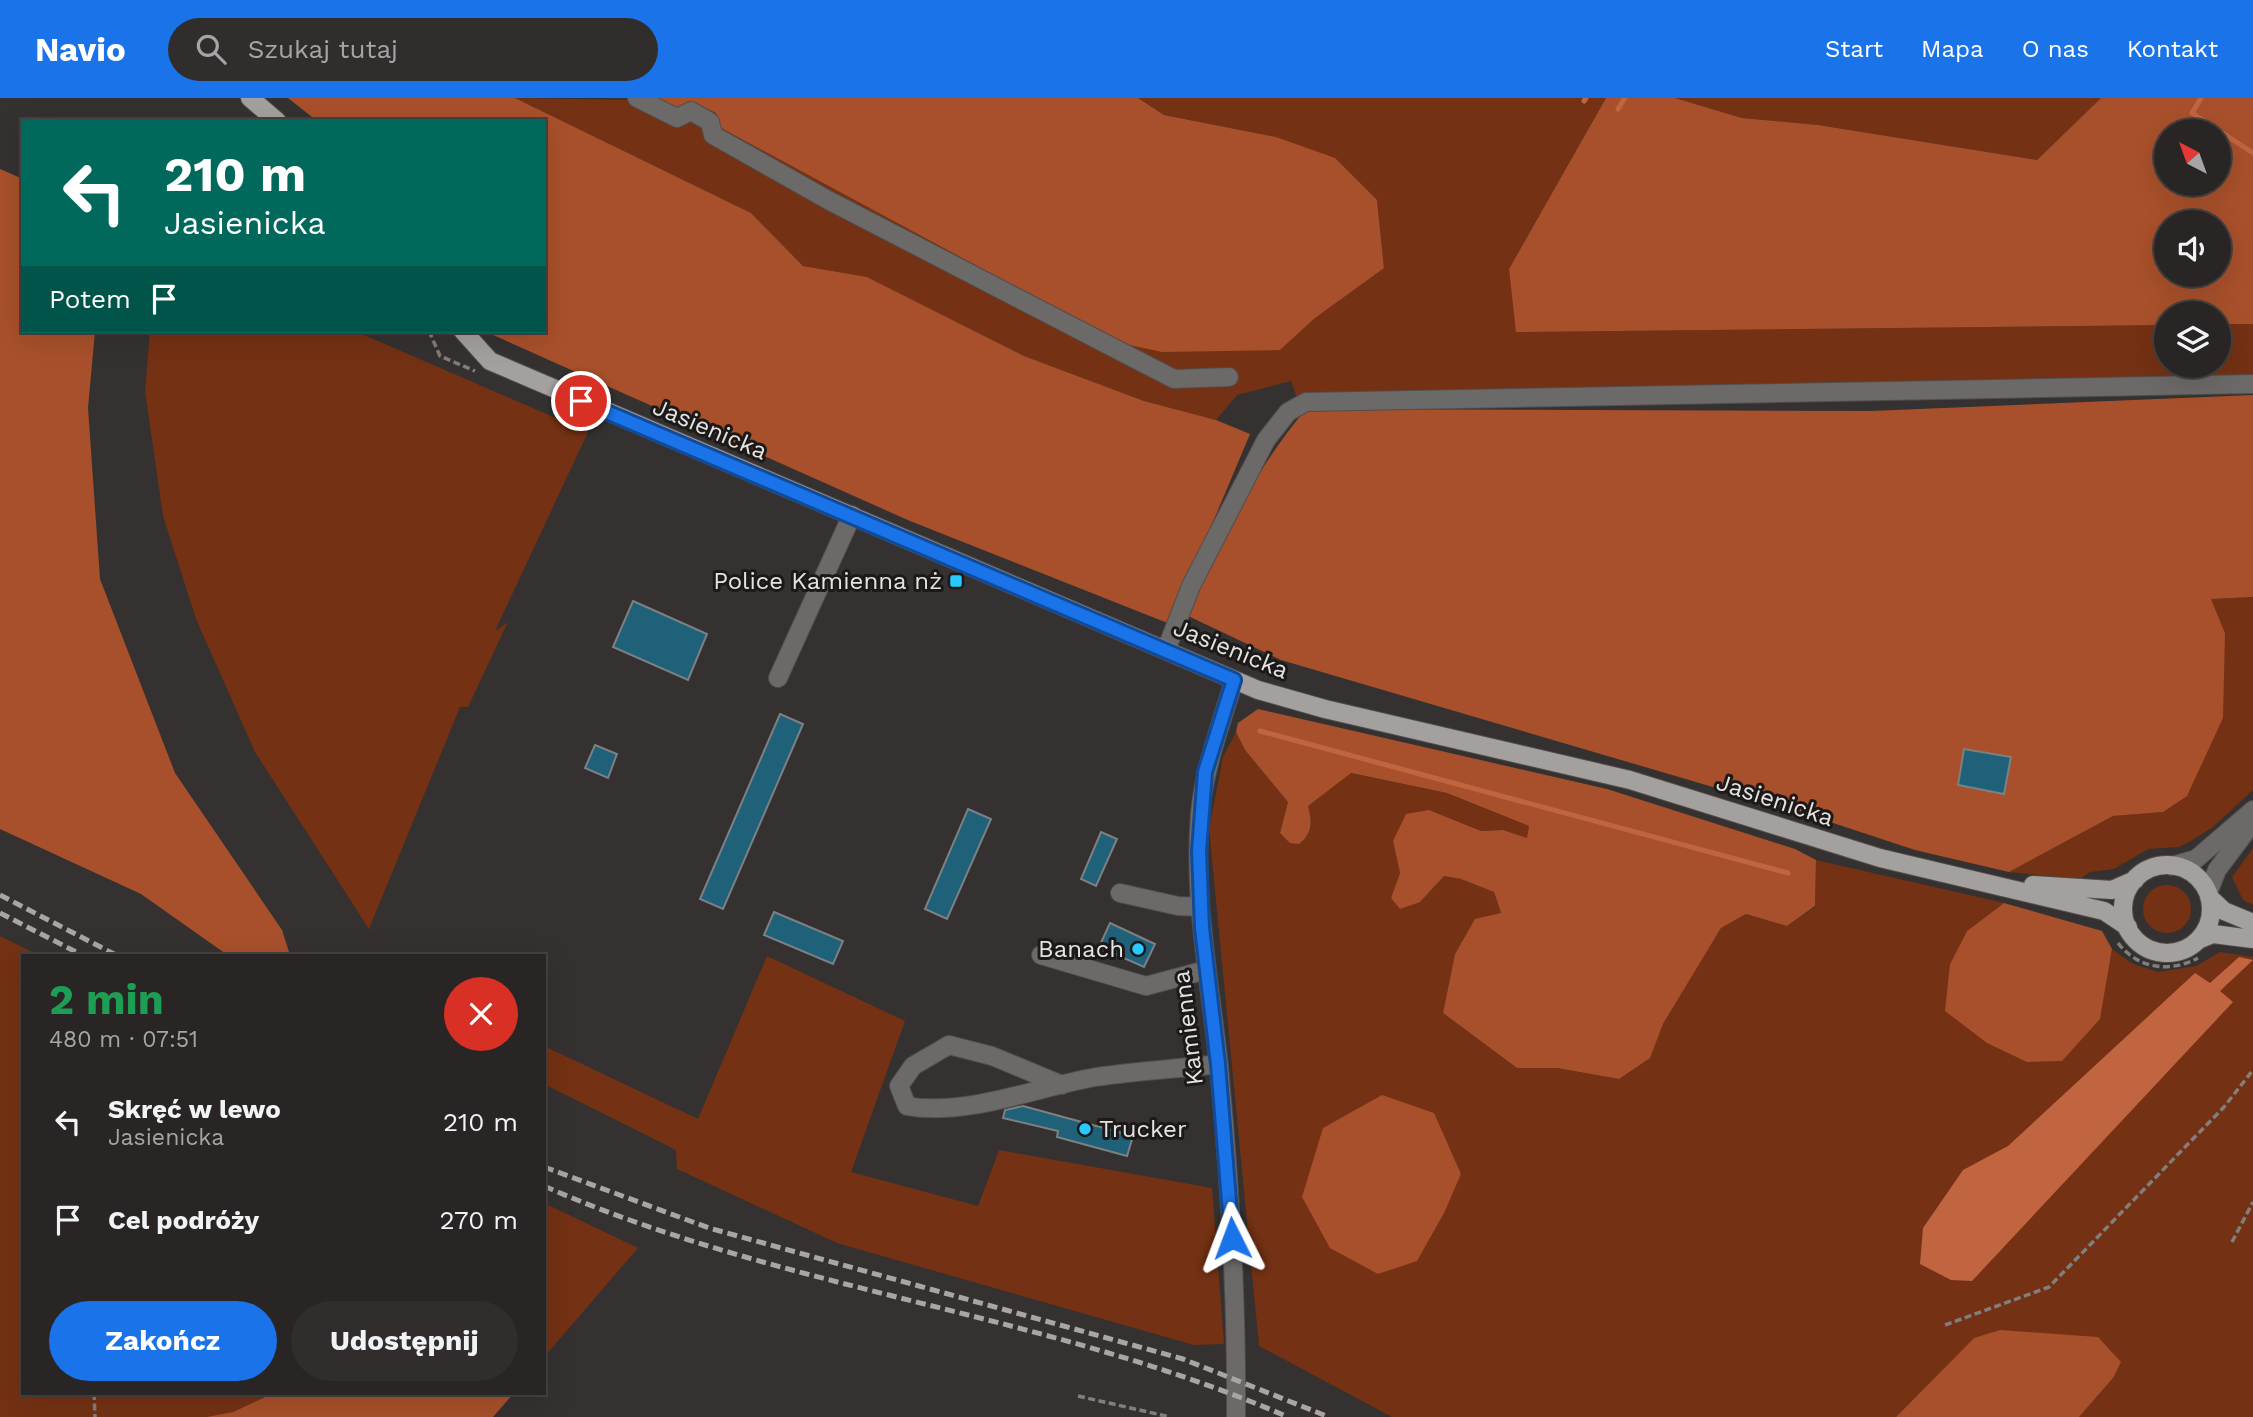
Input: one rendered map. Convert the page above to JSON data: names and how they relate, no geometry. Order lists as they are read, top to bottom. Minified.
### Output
{"streets":{"main road":["Jasienicka"],"street":["Kamienna"]},"crossings":[["Jasienicka","Kamienna"]],"places":{"transit":["Police Kamienna nż"],"other":["Banach","Trucker"]},"north":"top left","page":{"header":"Navio","search":"Szukaj tutaj","nav":["Start","Mapa","O nas","Kontakt"],"turn":["210 m","Jasienicka"],"then":"Potem","heading":["2 min","480 m · 07:51"],"list":[{"name":"Skręć w lewo","note":"Jasienicka","value":"210 m"},{"name":"Cel podróży","value":"270 m"}],"buttons":["Zakończ","Udostępnij"]}}
